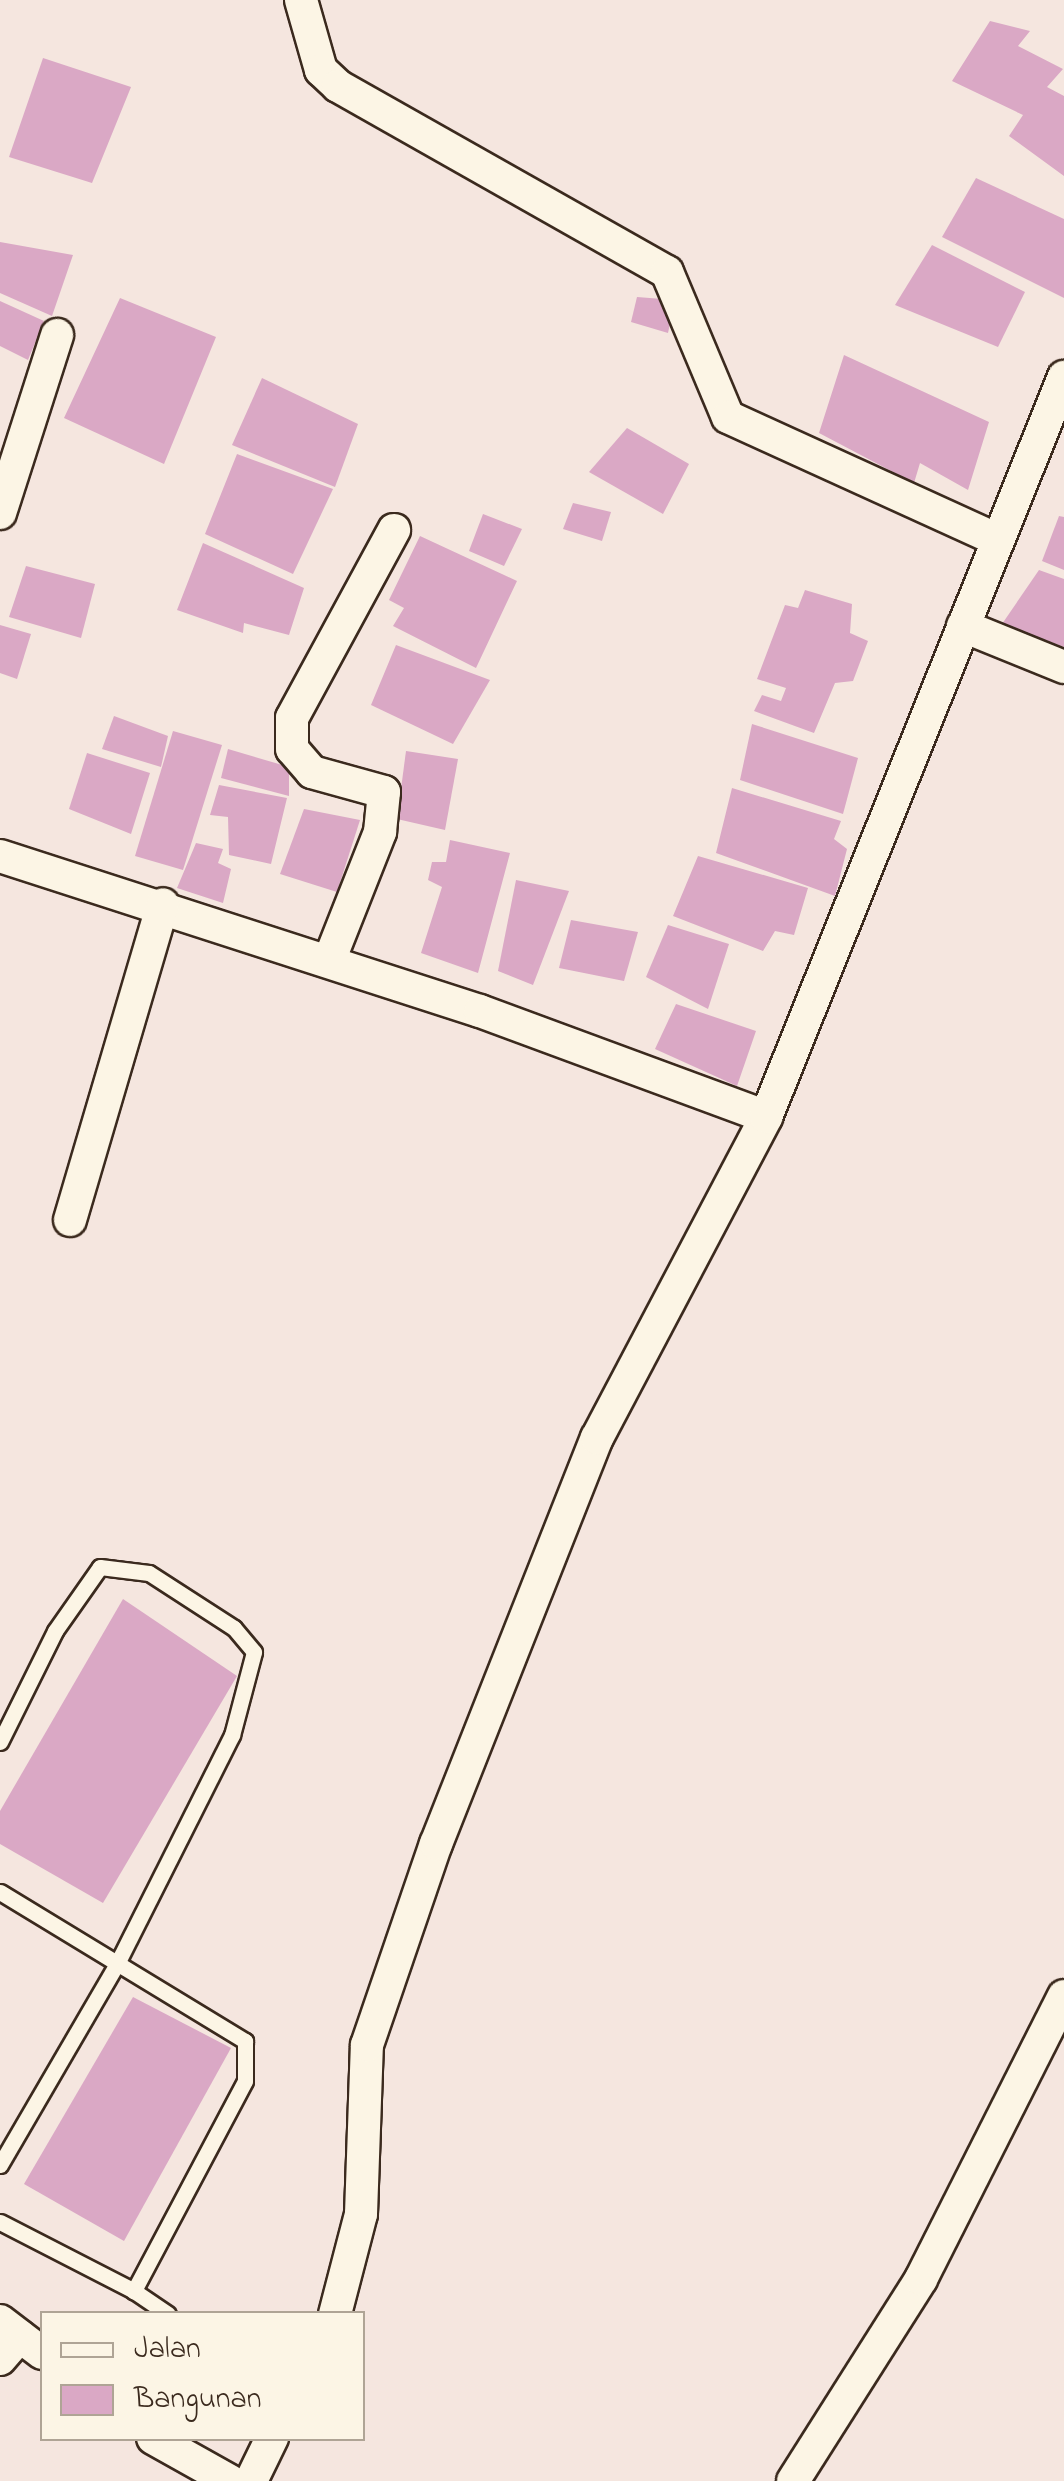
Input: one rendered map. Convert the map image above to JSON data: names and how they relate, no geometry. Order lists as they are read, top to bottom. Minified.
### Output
{"legend":["Jalan","Bangunan"]}
